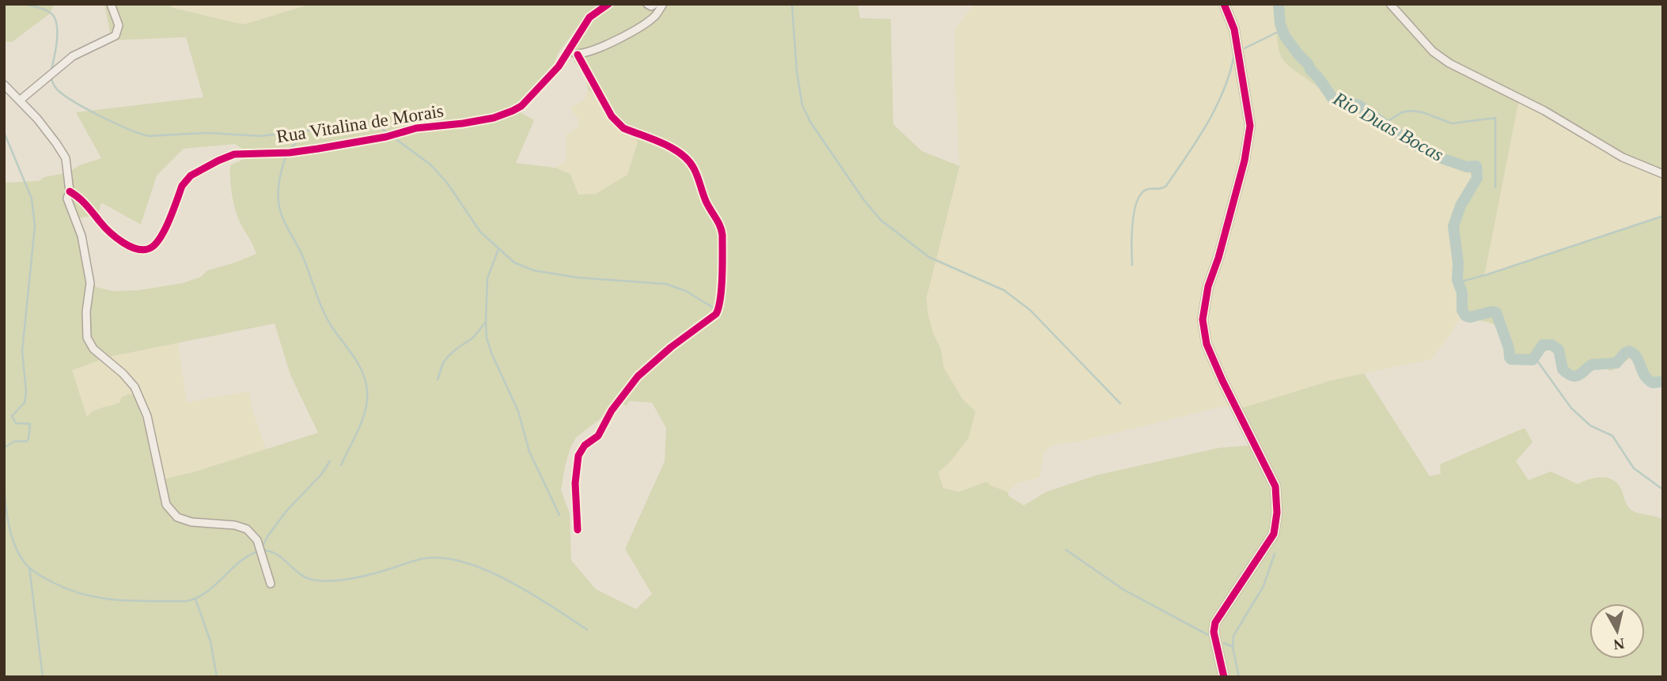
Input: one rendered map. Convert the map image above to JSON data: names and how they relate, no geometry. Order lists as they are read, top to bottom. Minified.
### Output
{"streets":{"street":["Rua Vitalina de Morais"]},"water":["Rio Duas Bocas"],"north":"bottom"}
